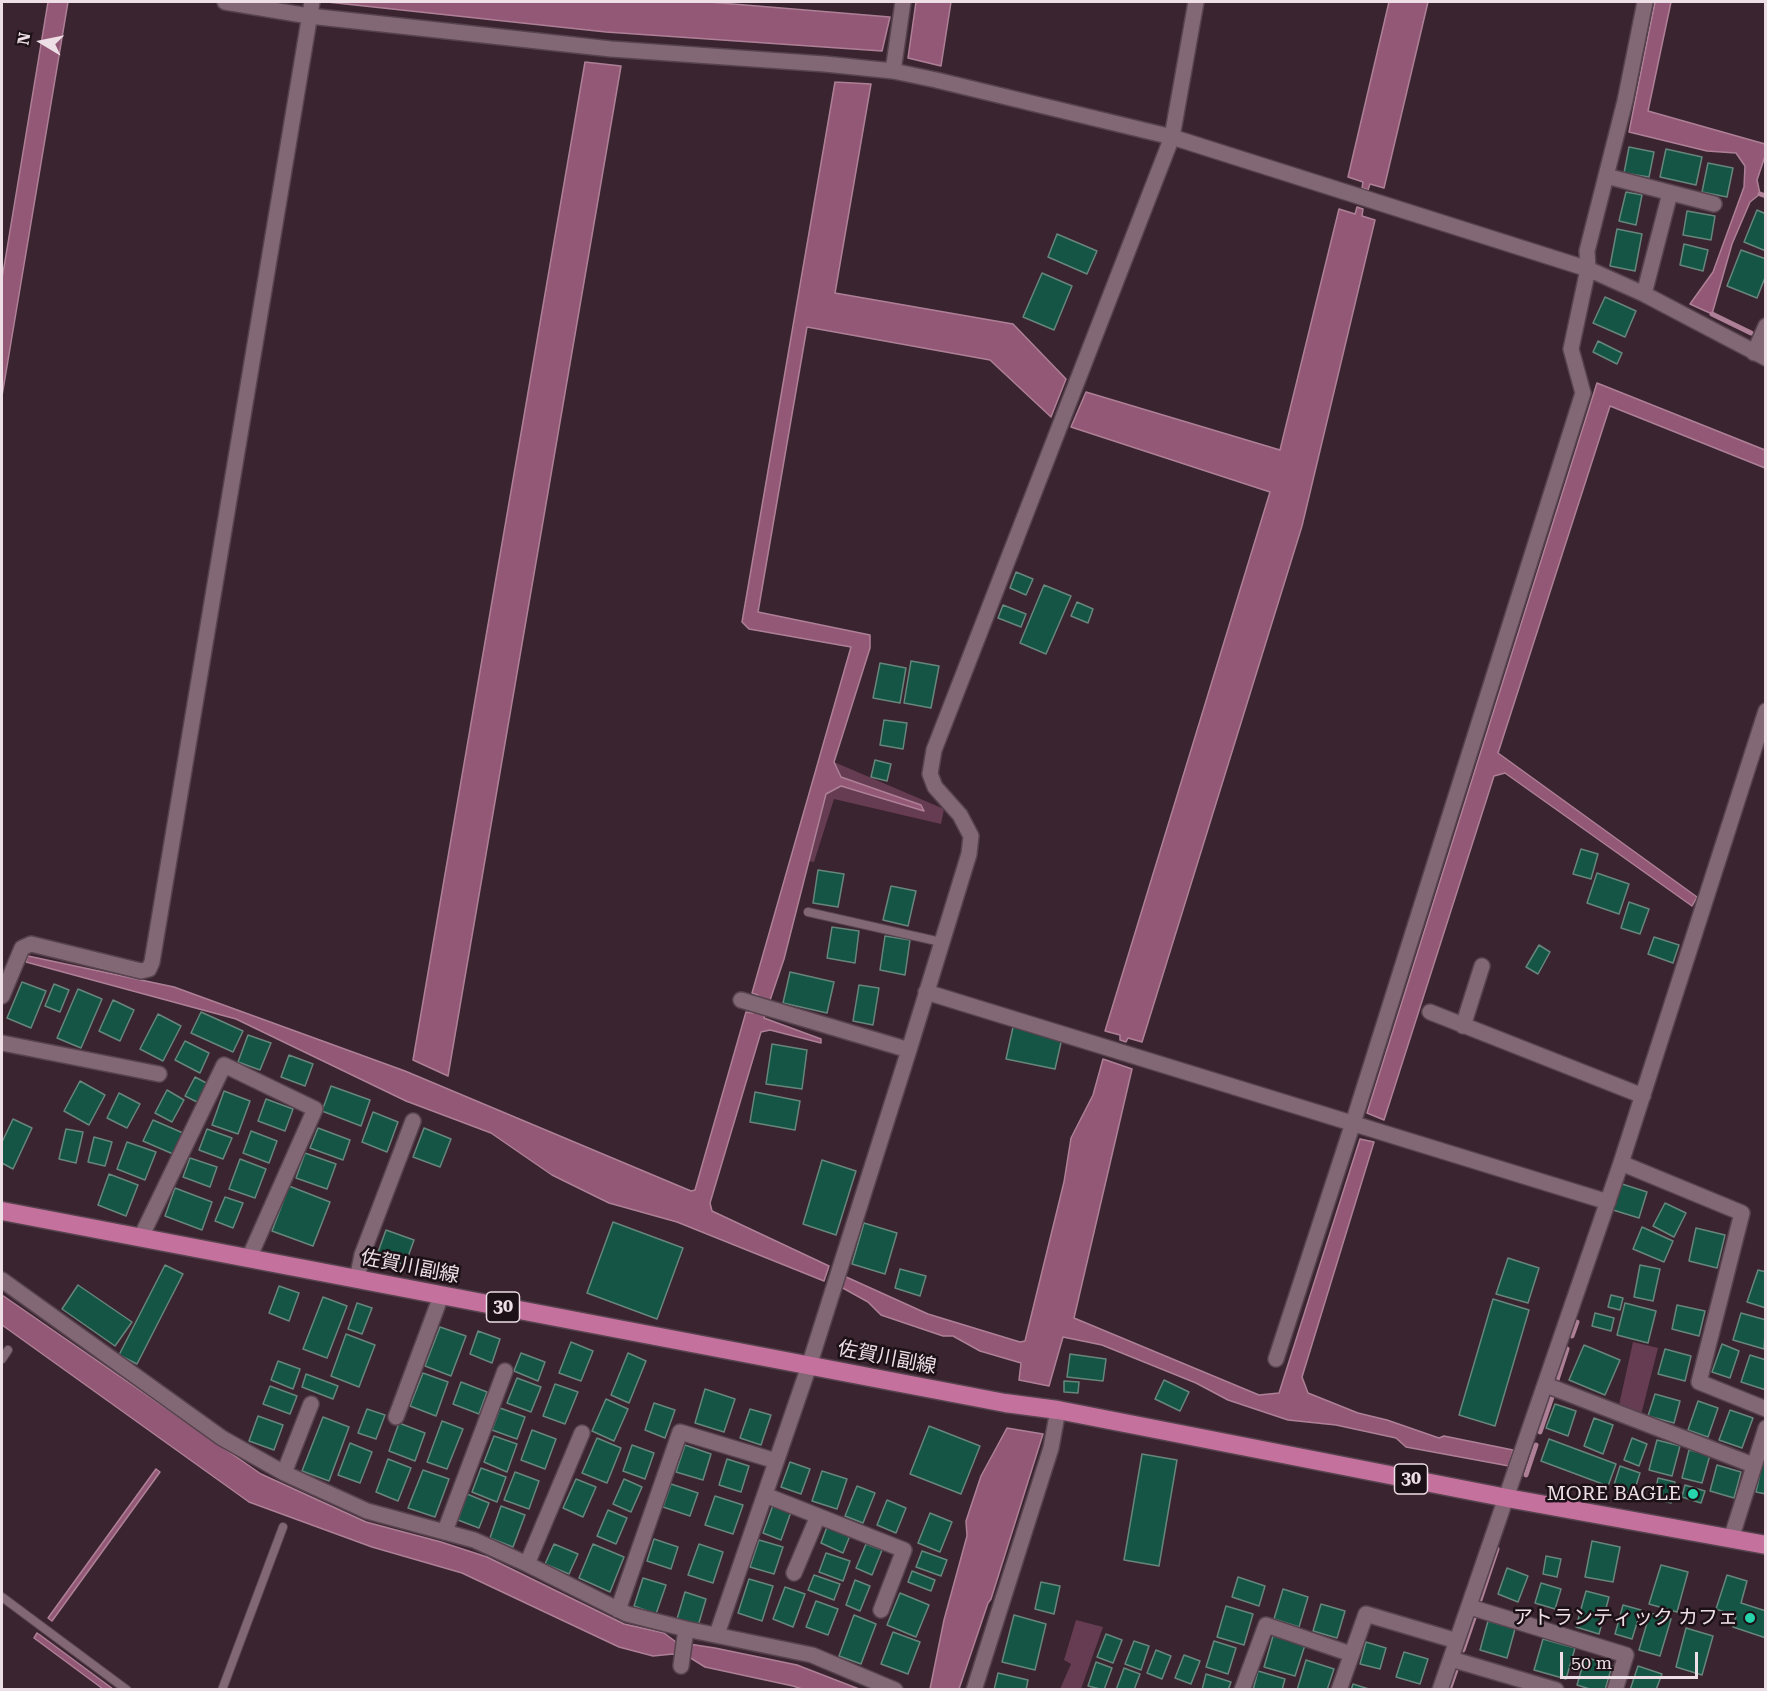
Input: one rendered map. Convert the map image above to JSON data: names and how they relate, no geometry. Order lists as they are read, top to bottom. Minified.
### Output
{"streets":{"main road":["佐賀川副線","30"]},"places":["MORE BAGLE","アトランティック カフェ"],"scale_bar":"50 m","north":"left"}
